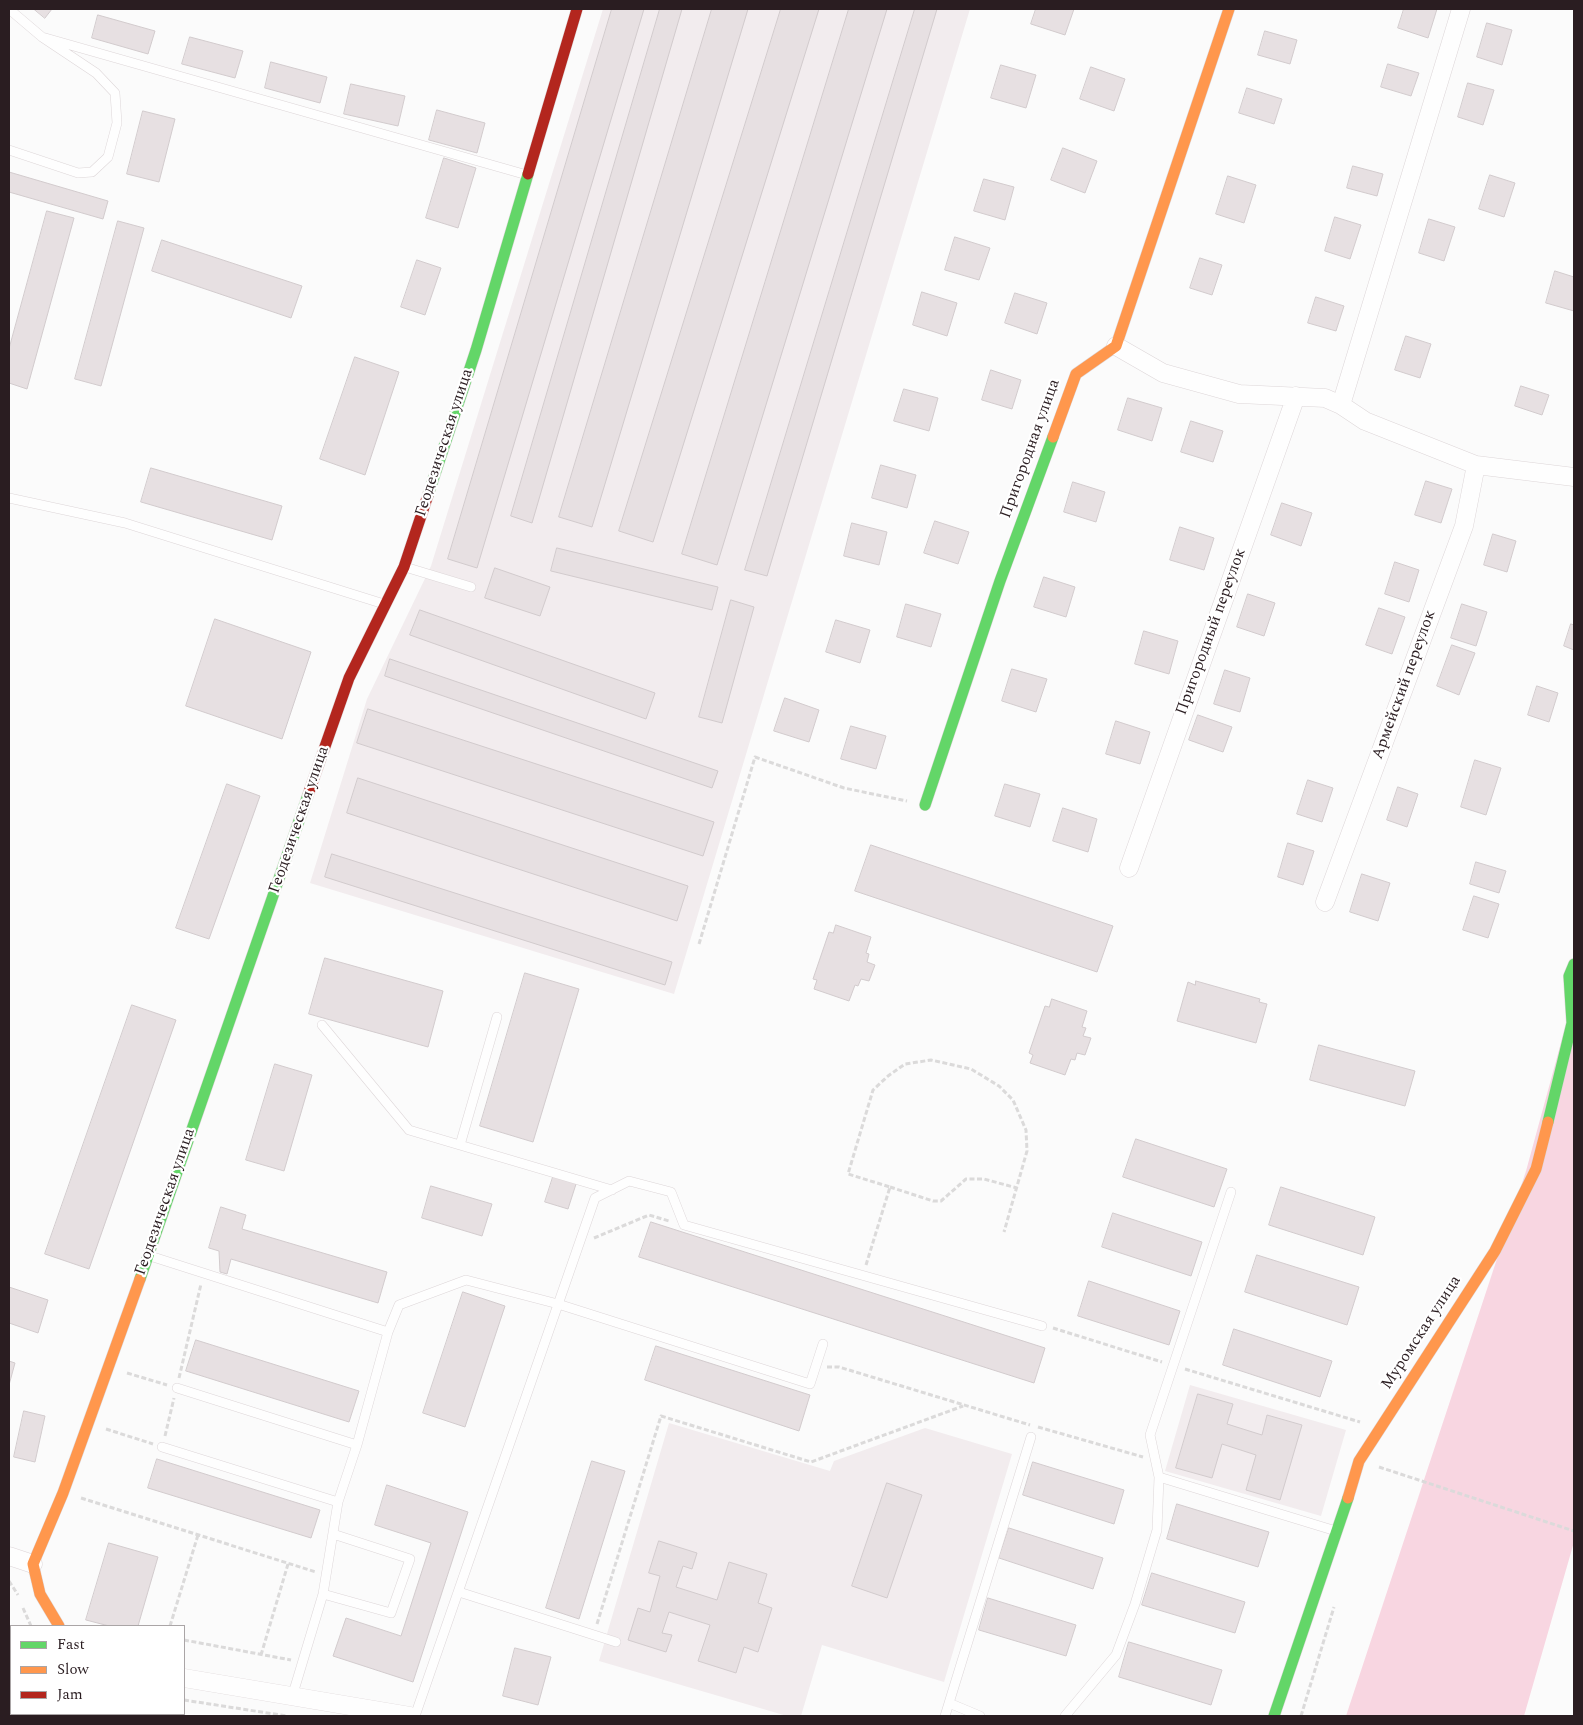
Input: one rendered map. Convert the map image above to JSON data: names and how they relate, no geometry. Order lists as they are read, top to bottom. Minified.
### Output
{"streets":{"street":["Геодезическая улица","Пригородная улица","Пригородный переулок","Армейский переулок","Муромская улица"]},"legend":["Fast","Slow","Jam"]}
